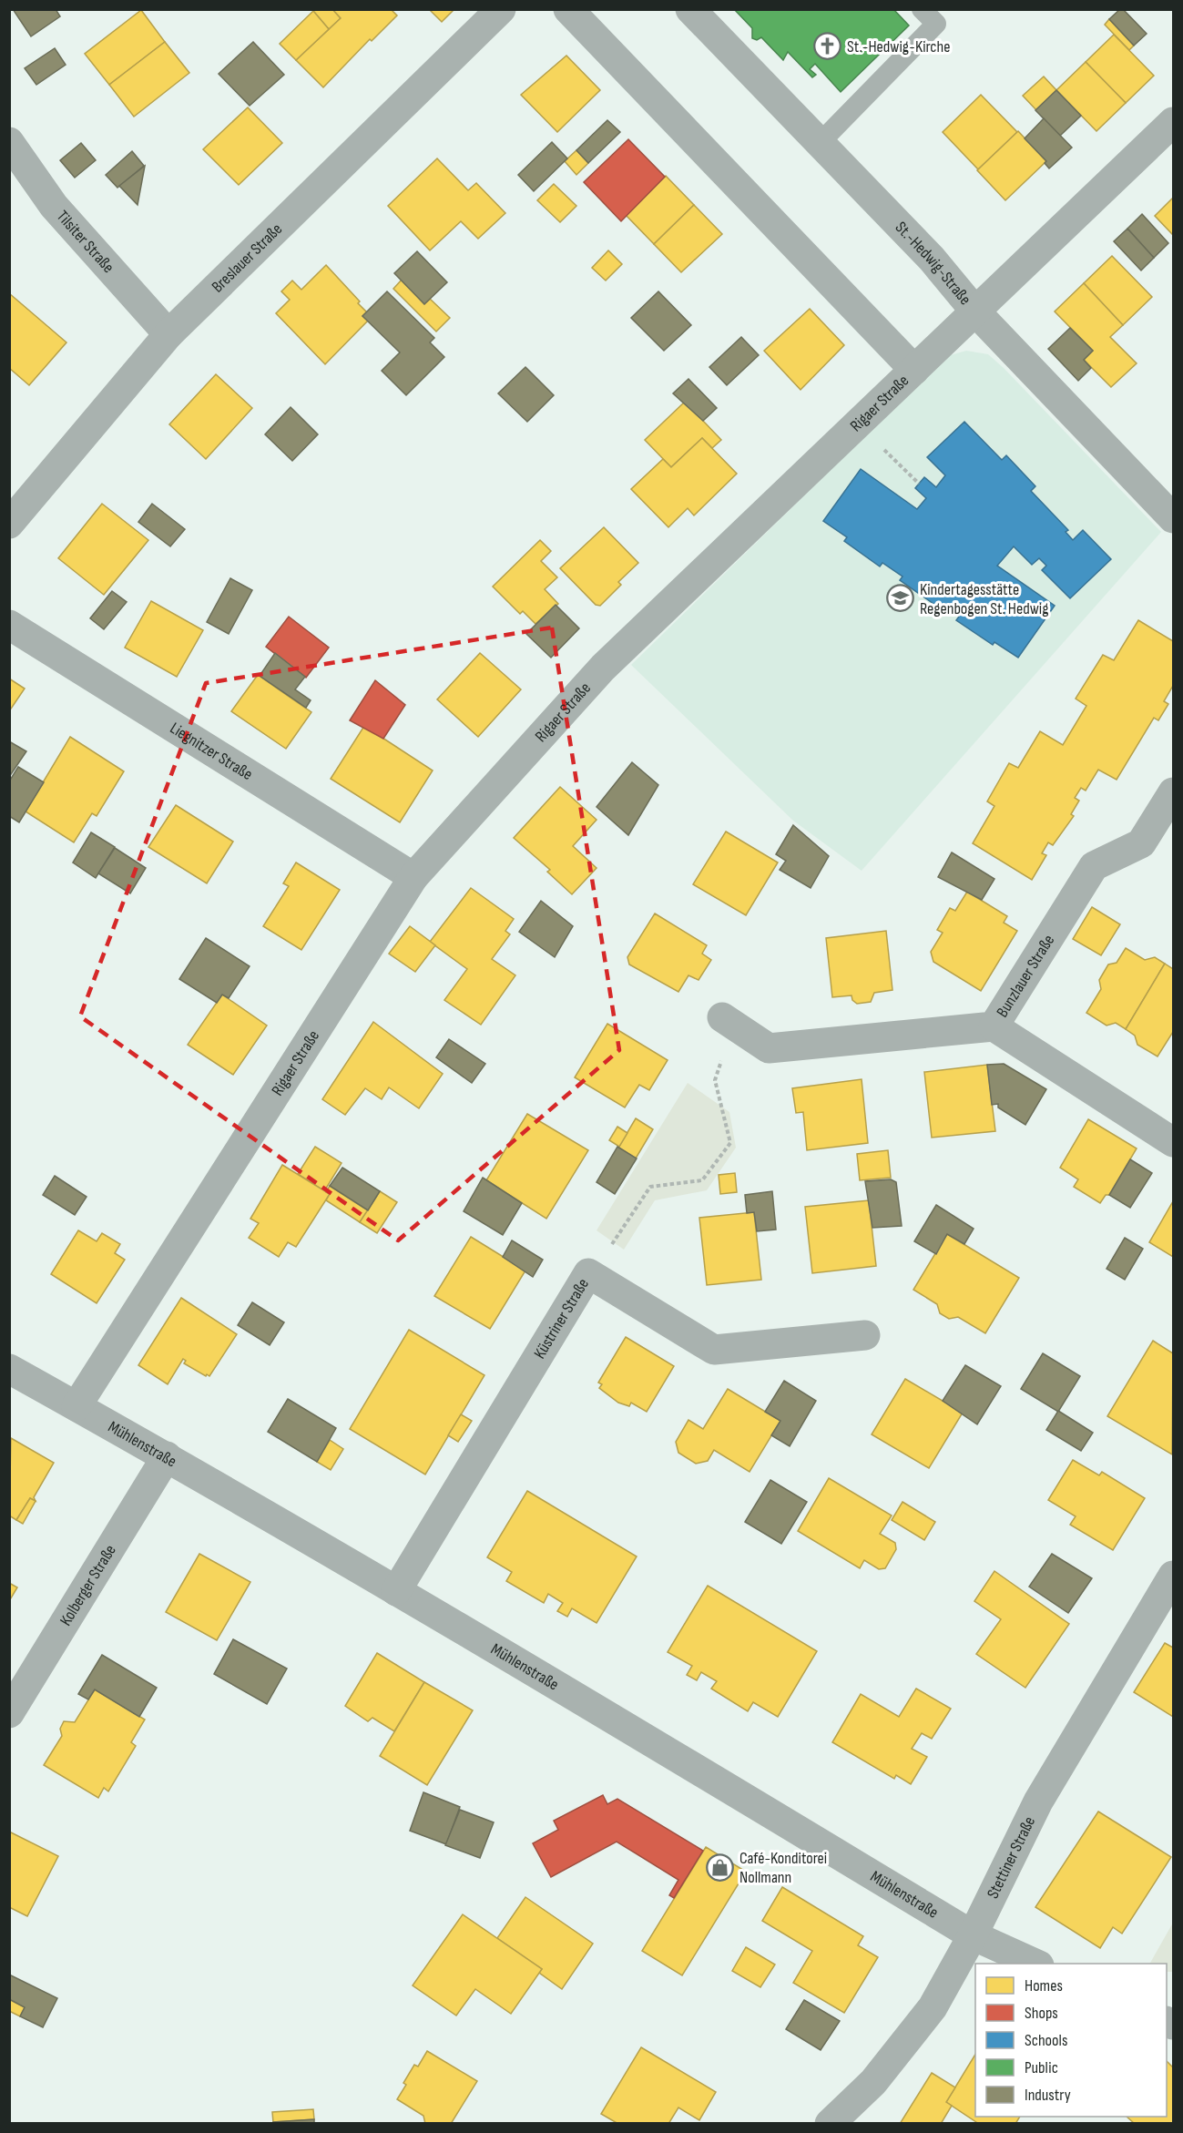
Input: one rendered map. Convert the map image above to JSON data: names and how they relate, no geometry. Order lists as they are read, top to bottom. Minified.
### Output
{"streets":{"street":["Tilsiter Straße","Breslauer Straße","St.-Hedwig-Straße","Rigaer Straße","Liegnitzer Straße","Bunzlauer Straße","Küstriner Straße","Mühlenstraße","Kolberger Straße","Stettiner Straße"]},"crossings":[["Tilsiter Straße","Breslauer Straße"],["St.-Hedwig-Straße","Rigaer Straße"],["Rigaer Straße","Liegnitzer Straße"],["Rigaer Straße","Mühlenstraße"],["Küstriner Straße","Mühlenstraße"],["Mühlenstraße","Kolberger Straße"],["Mühlenstraße","Stettiner Straße"]],"places":{"church":["St.-Hedwig-Kirche"],"school or university":["Kindertagesstätte Regenbogen St. Hedwig"],"shop":["Café-Konditorei Nollmann"]},"legend":["Homes","Shops","Schools","Public","Industry"]}
